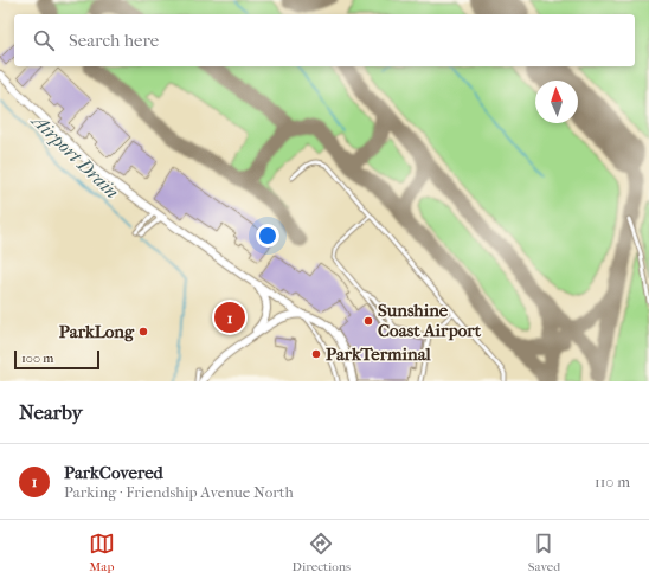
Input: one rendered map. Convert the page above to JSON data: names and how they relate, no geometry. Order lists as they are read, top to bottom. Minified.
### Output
{"water":["Airport Drain"],"places":["Sunshine Coast Airport","ParkLong","ParkTerminal"],"scale_bar":"100 m","north":"top","page":{"search":"Search here","pins":"1","scale":"100 m","heading":"Nearby","list":[{"mark":"1","name":"ParkCovered","note":"Parking · Friendship Avenue North","value":"110 m"}],"nav":["Map","Directions","Saved"]}}
